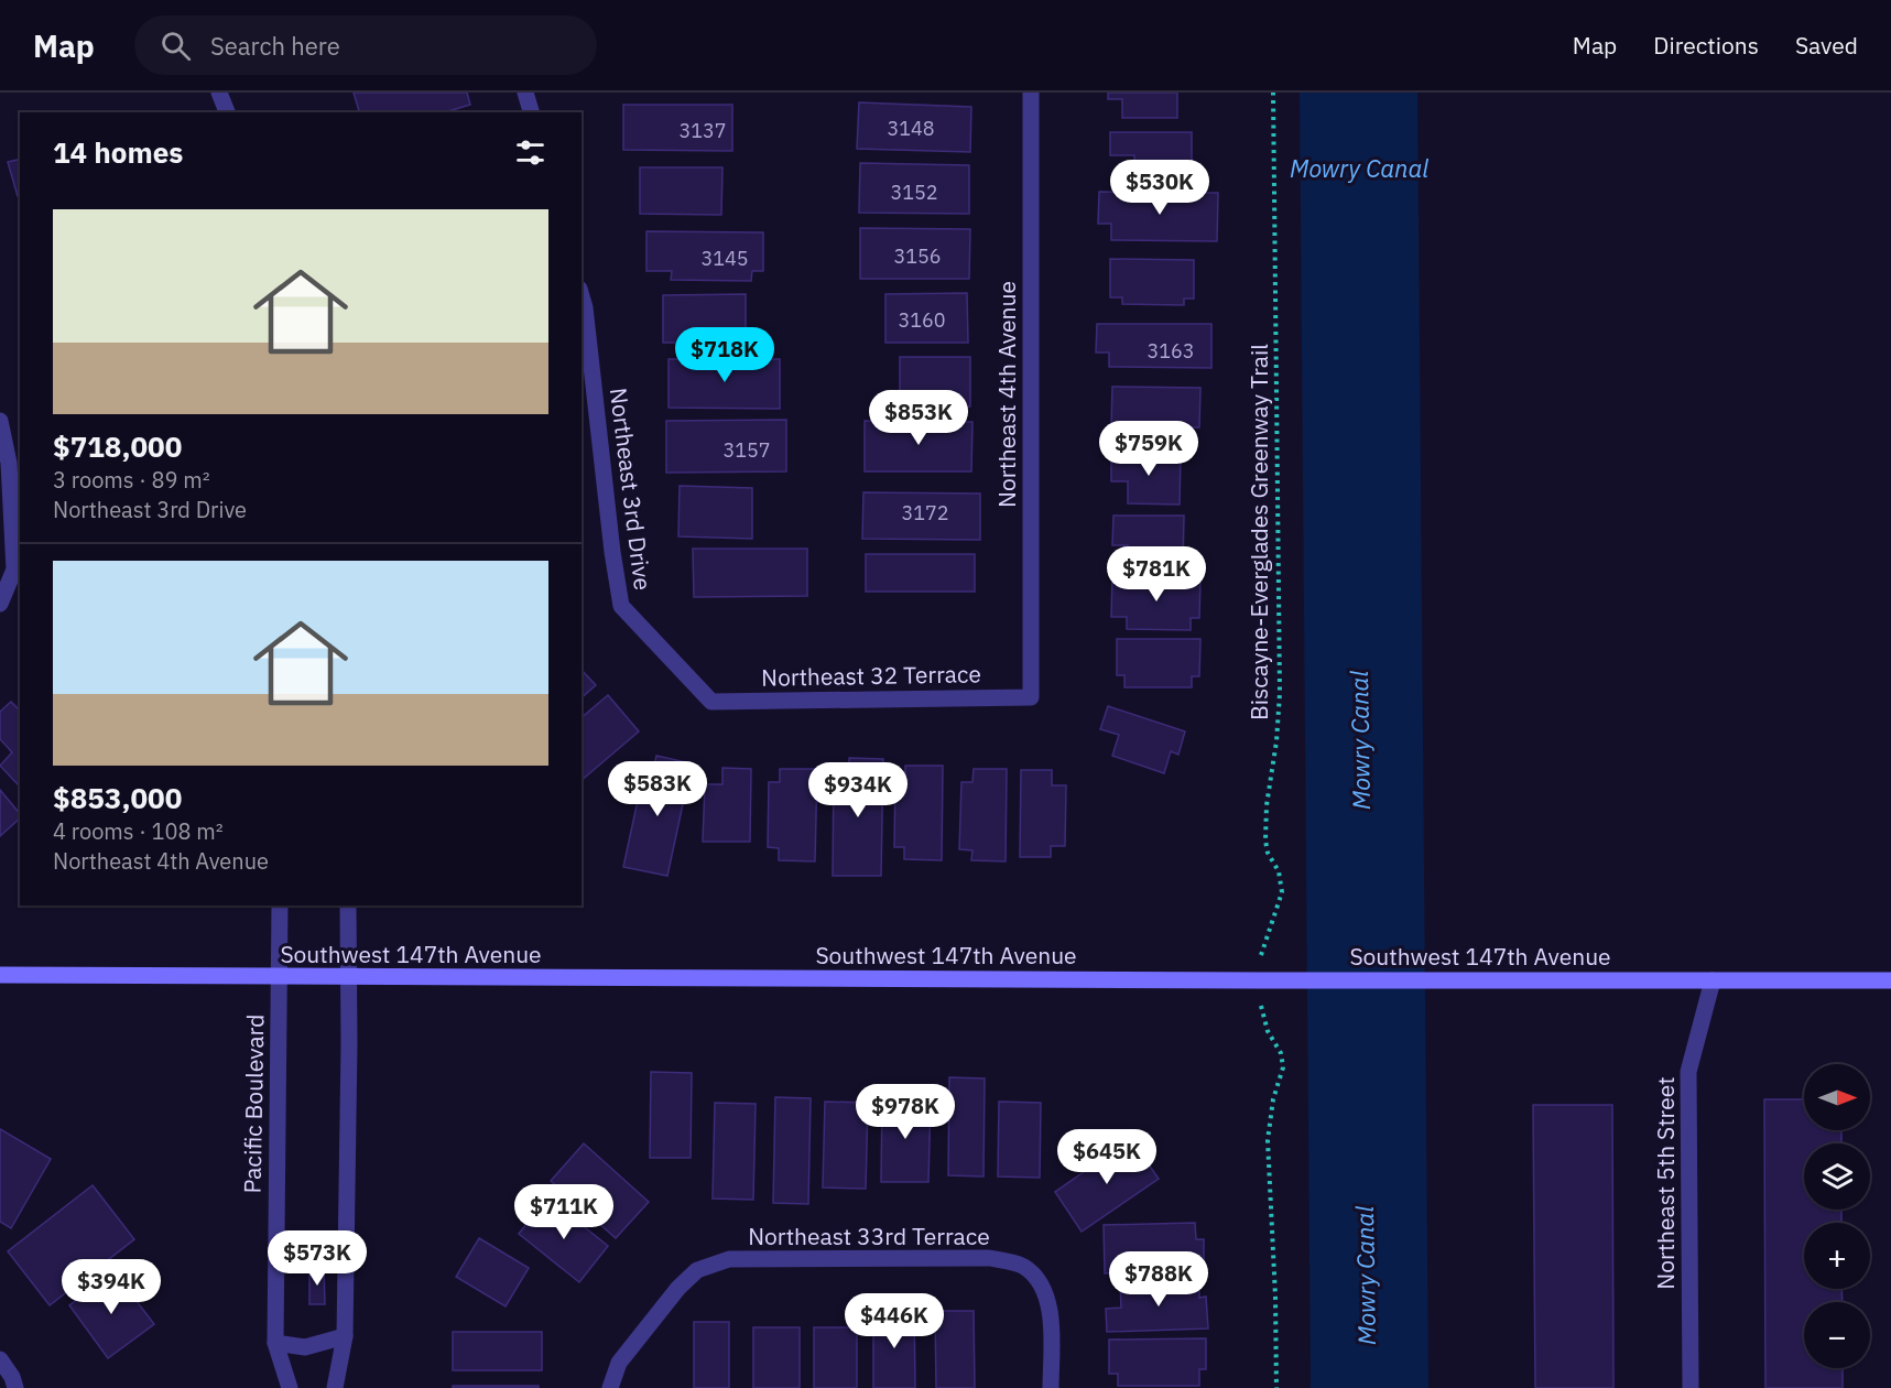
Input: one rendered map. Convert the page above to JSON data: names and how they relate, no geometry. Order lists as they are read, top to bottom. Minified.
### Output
{"streets":{"street":["Northeast 4th Avenue","Northeast 3rd Drive","Northeast 32 Terrace","Southwest 147th Avenue","Pacific Boulevard","Northeast 5th Street","Northeast 33rd Terrace"],"path":["Biscayne-Everglades Greenway Trail"]},"crossings":[["Northeast 4th Avenue","Northeast 32 Terrace"],["Northeast 3rd Drive","Northeast 32 Terrace"],["Southwest 147th Avenue","Pacific Boulevard"],["Southwest 147th Avenue","Northeast 5th Street"]],"water":["Mowry Canal"],"house_numbers":["3148","3137","3152","3156","3145","3160","3163","3157","3172"],"north":"right","page":{"header":"Map","search":"Search here","nav":["Map","Directions","Saved"],"heading":"14 homes","price":["$530K","$718K","$853K","$759K","$781K","$583K","$934K","$978K","$645K","$711K","$573K","$788K","$394K","$446K"],"list":[{"name":"$718,000","note":"3 rooms · 89 m² · Northeast 3rd Drive"},{"name":"$853,000","note":"4 rooms · 108 m² · Northeast 4th Avenue"}],"map_buttons":["+","−"]}}
